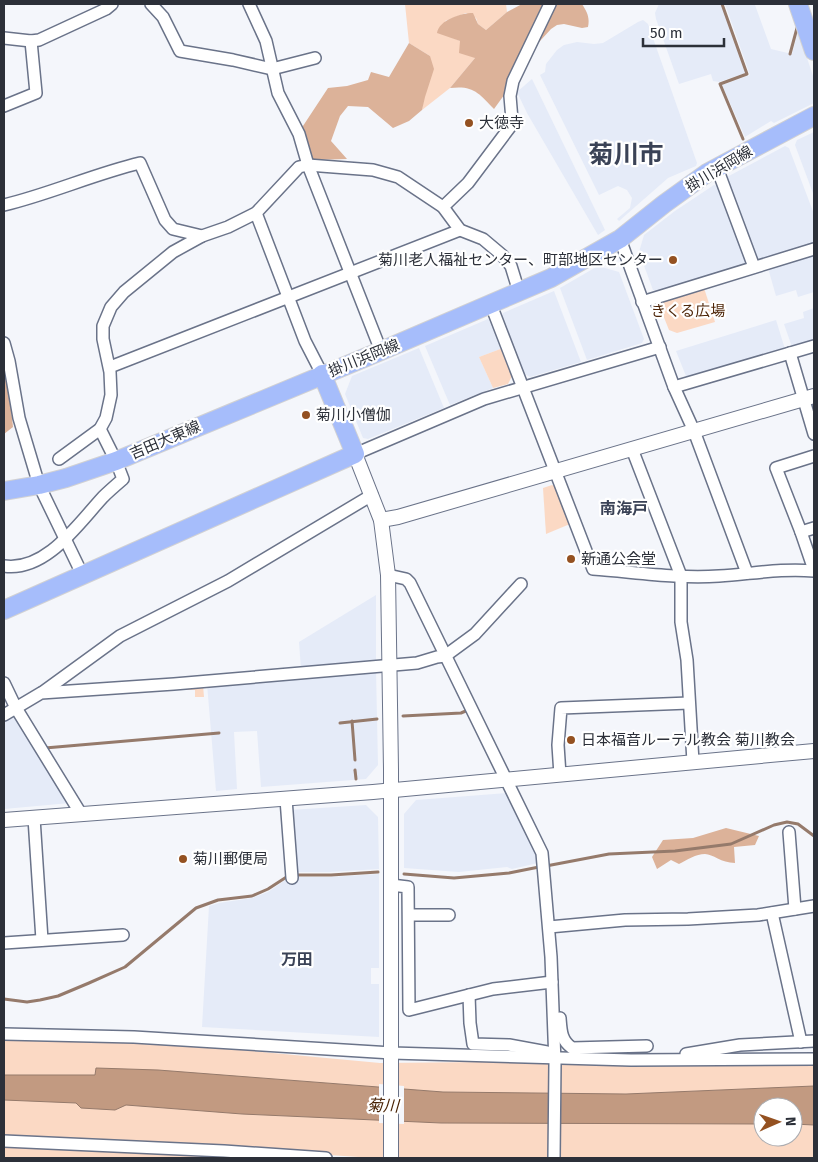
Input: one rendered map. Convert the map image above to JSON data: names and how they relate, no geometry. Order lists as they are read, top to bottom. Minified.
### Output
{"streets":{"main road":["掛川浜岡線","吉田大東線"]},"crossings":[["掛川浜岡線","吉田大東線"]],"districts":["菊川市","南海戸","万田"],"water":["菊川"],"parks":["きくる広場"],"places":["大徳寺","菊川老人福祉センター、町部地区センター","菊川小僧伽","新通公会堂","日本福音ルーテル教会 菊川教会","菊川郵便局"],"scale_bar":"50 m","north":"right"}
